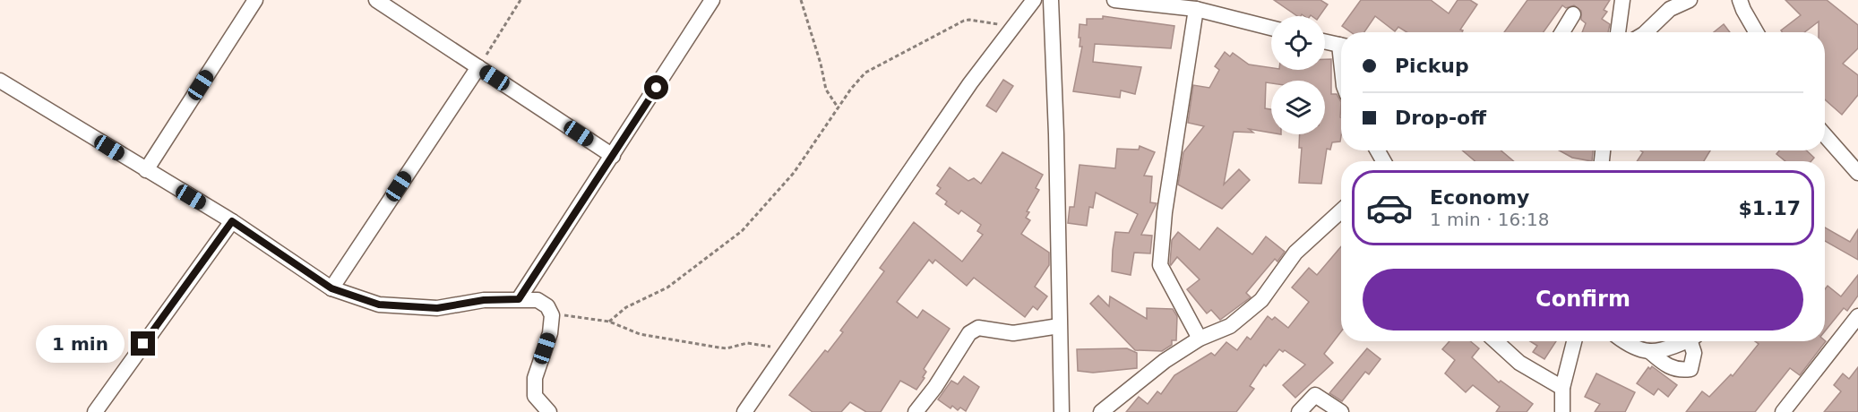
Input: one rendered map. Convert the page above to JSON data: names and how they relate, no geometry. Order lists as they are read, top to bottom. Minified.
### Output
{"page":{"banner":["Pickup","Drop-off"],"list":[{"name":"Economy","note":"1 min · 16:18","value":"$1.17"}],"buttons":"Confirm","bubble":"1 min"}}
